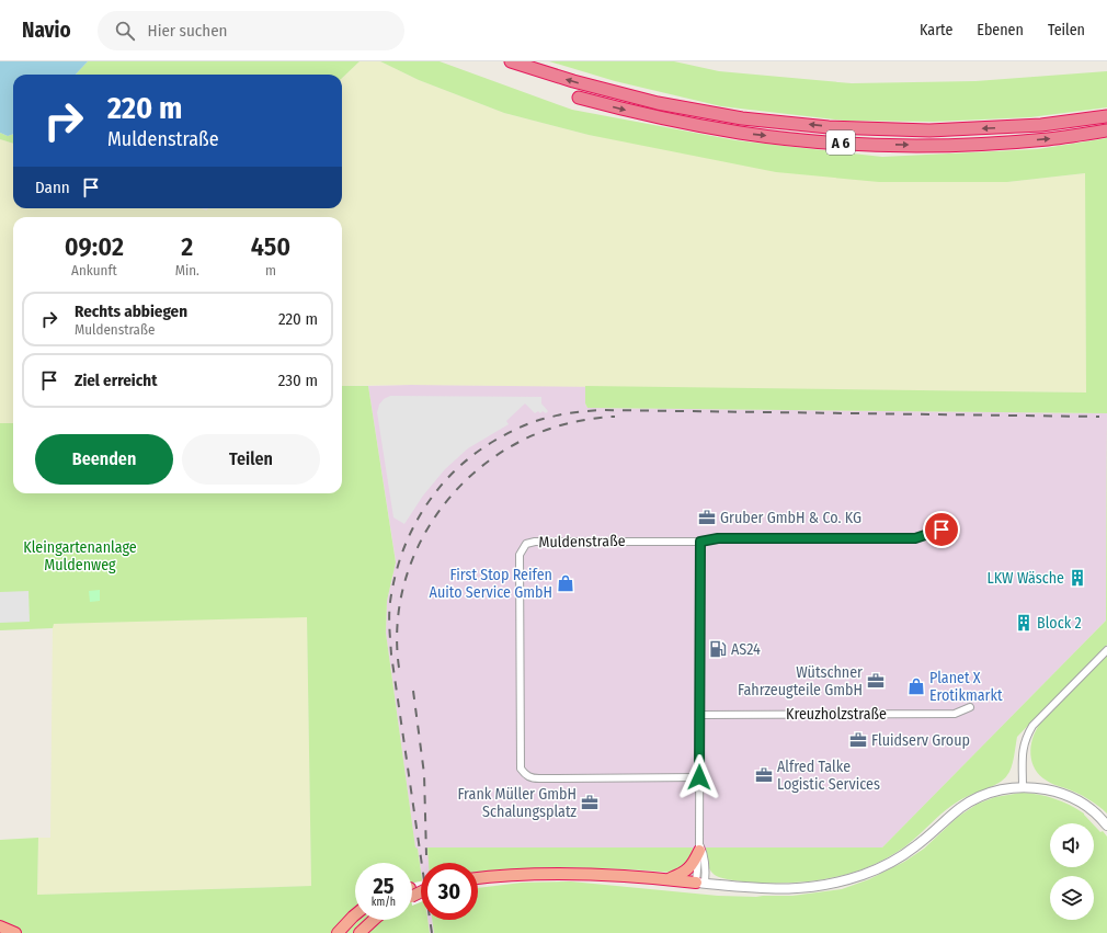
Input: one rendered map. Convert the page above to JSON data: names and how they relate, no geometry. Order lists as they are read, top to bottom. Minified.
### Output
{"streets":{"highway":["A 6"],"street":["Muldenstraße","Kreuzholzstraße"]},"parks":["Kleingartenanlage Muldenweg"],"places":{"office":["Gruber GmbH & Co. KG","Wütschner Fahrzeugteile GmbH","Fluidserv Group","Alfred Talke Logistic Services","Frank Müller GmbH Schalungsplatz"],"building":["LKW Wäsche","Block 2"],"shop":["First Stop Reifen Auito Service GmbH","Planet X Erotikmarkt"],"fuel station":["AS24"]},"page":{"header":"Navio","search":"Hier suchen","nav":["Karte","Ebenen","Teilen"],"turn":["220 m","Muldenstraße"],"then":"Dann","eta":["09:02","Ankunft","2","Min.","450","m"],"list":[{"name":"Rechts abbiegen","note":"Muldenstraße","value":"220 m"},{"name":"Ziel erreicht","value":"230 m"}],"buttons":["Beenden","Teilen"],"speed":"25 km/h","limit":"30"}}
